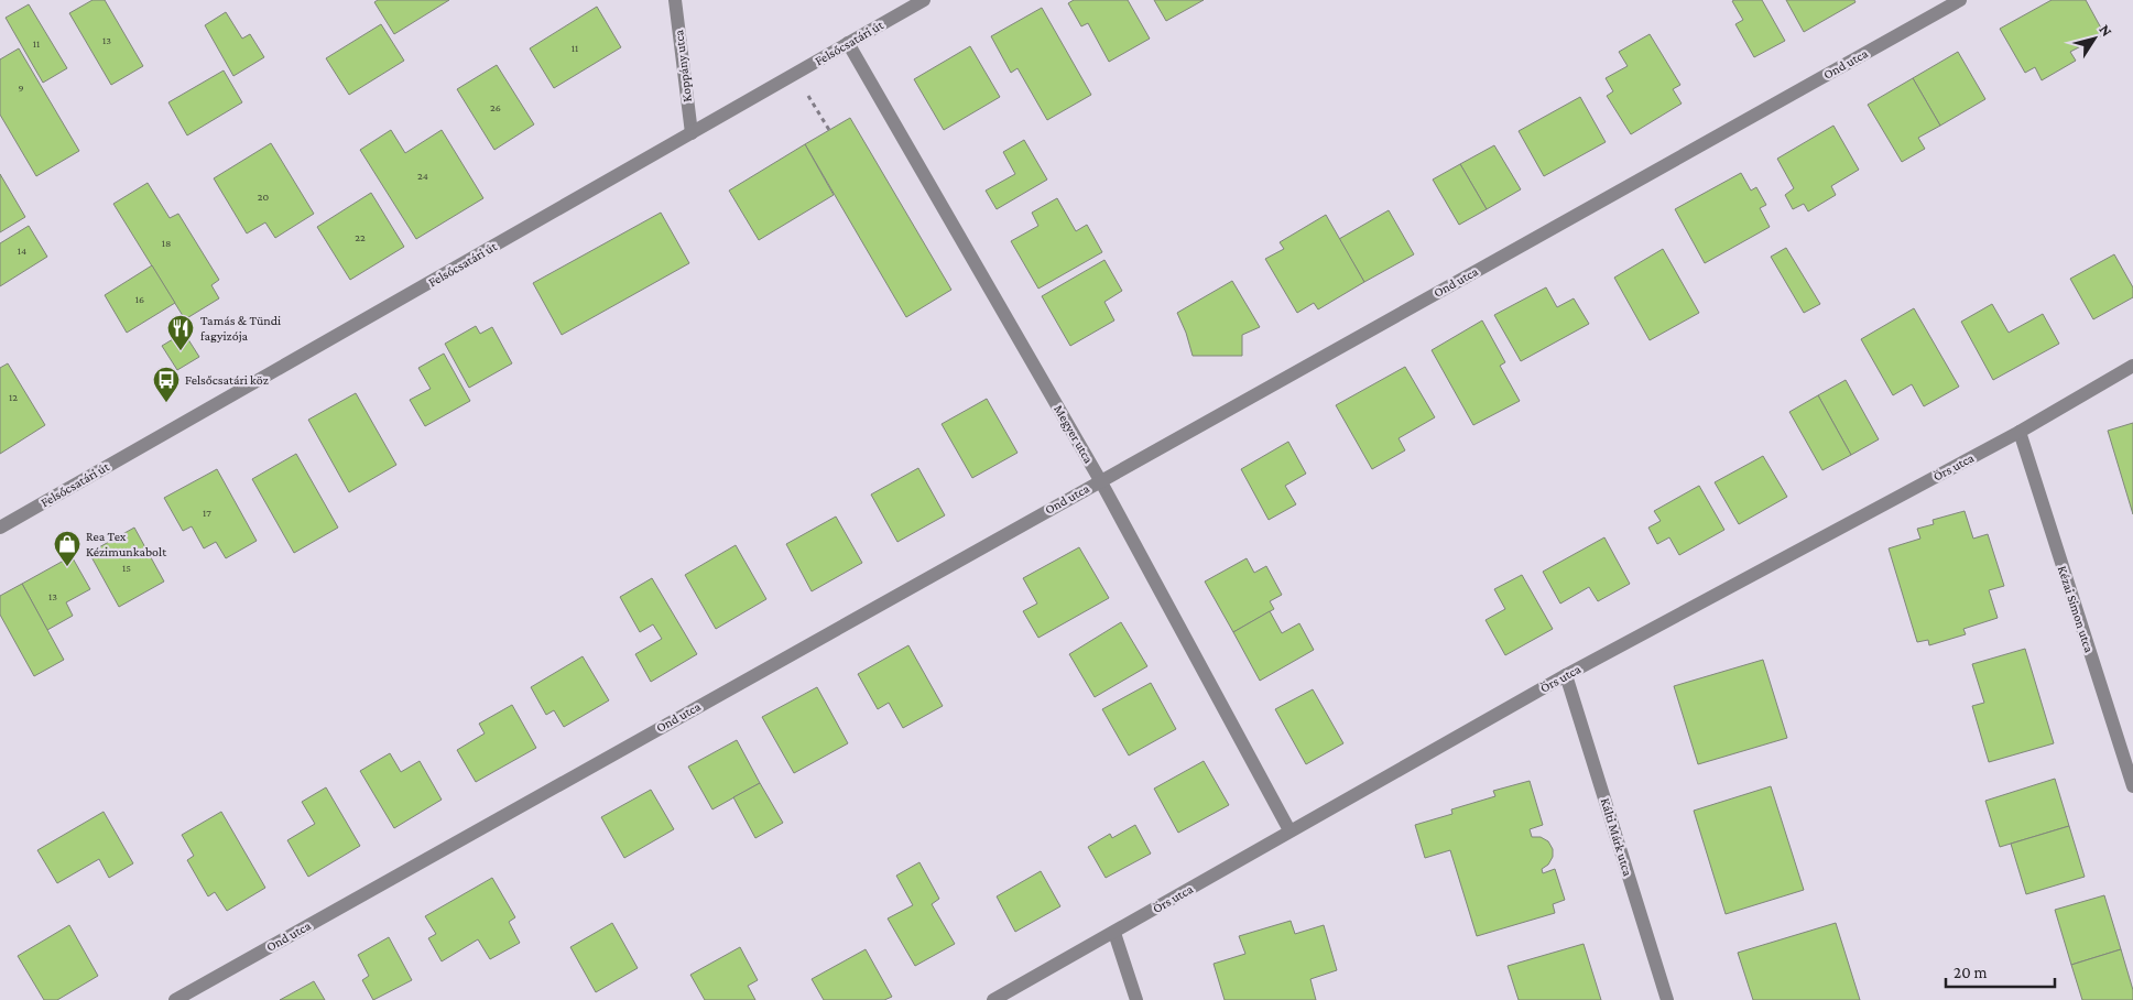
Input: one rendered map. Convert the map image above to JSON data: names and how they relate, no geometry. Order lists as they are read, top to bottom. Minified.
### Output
{"streets":{"street":["Felsőcsatári út","Ond utca","Koppány utca","Megyer utca","Örs utca","Kézai Simon utca","Kálti Márk utca"]},"crossings":[["Felsőcsatári út","Koppány utca"],["Felsőcsatári út","Megyer utca"],["Ond utca","Megyer utca"],["Megyer utca","Örs utca"],["Örs utca","Kézai Simon utca"],["Örs utca","Kálti Márk utca"]],"places":{"restaurant":["Tamás & Tündi fagyizója"],"bus stop":["Felsőcsatári köz"],"shop":["Rea Tex Kézimunkabolt"]},"house_numbers":["13","11","11","9","26","24","20","22","18","14","16","12","17","15","13"],"scale_bar":"20 m","north":"top right"}
